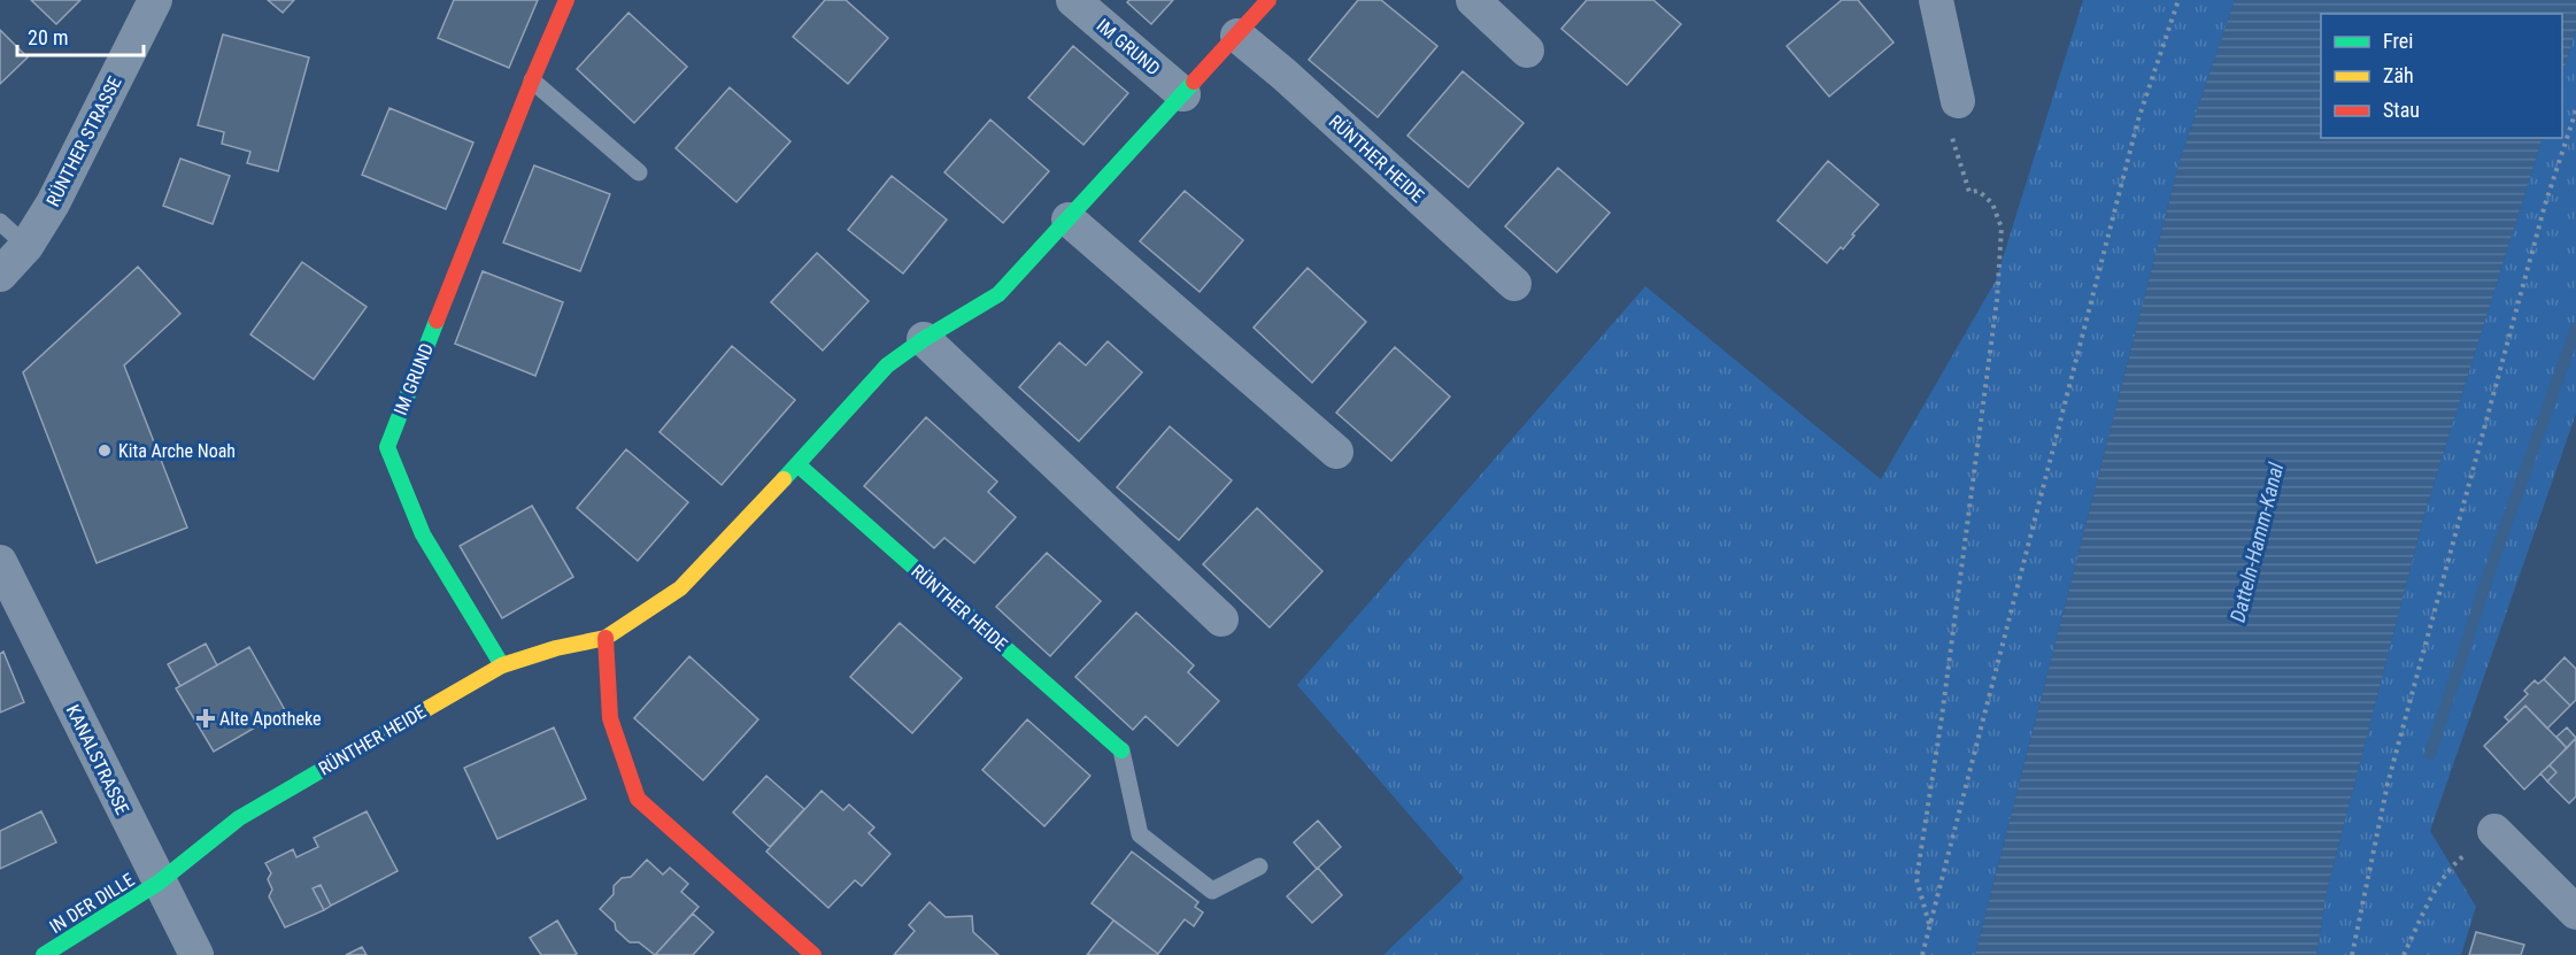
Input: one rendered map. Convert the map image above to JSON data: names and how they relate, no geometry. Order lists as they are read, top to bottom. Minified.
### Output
{"streets":{"street":["IM GRUND","RÜNTHER STRASSE","RÜNTHER HEIDE","KANALSTRASSE","IN DER DILLE"]},"crossings":[["IM GRUND","RÜNTHER HEIDE"],["RÜNTHER HEIDE","KANALSTRASSE"],["RÜNTHER HEIDE","IN DER DILLE"],["KANALSTRASSE","IN DER DILLE"]],"water":["Datteln-Hamm-Kanal"],"places":{"other":["Kita Arche Noah"],"health":["Alte Apotheke"]},"legend":["Frei","Zäh","Stau"],"scale_bar":"20 m"}
